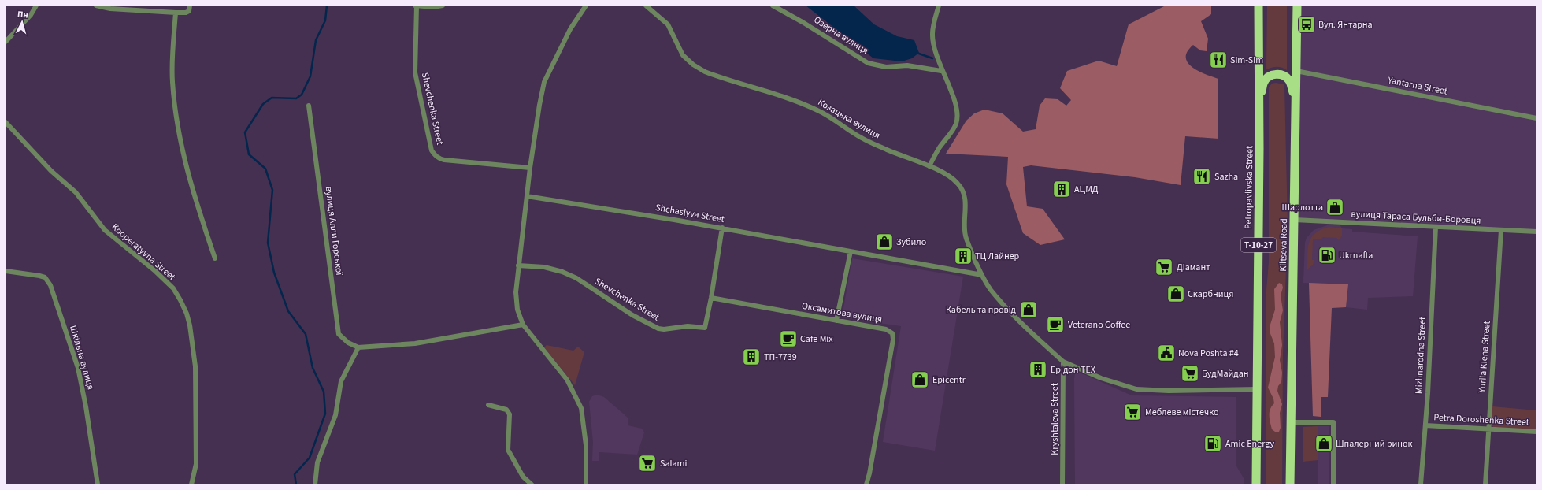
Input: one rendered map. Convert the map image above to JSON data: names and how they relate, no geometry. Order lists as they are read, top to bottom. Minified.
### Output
{"streets":{"highway":["Petropavlivska Street","Т-10-27","Kiltseva Road"],"street":["Озерна вулиця","Yantarna Street","Shevchenka Street","Козацька вулиця","Shchaslyva Street","вулиця Тараса Бульби-Боровця","вулиця Алли Горської","Kooperatyvna Street","Оксамитова вулиця","Mizhnarodna Street","Yuriia Klena Street","Шкільна вулиця","Kryshtaleva Street","Petra Doroshenka Street"]},"crossings":[["Yantarna Street","Kiltseva Road"],["Shevchenka Street","Shchaslyva Street"],["Shevchenka Street","Оксамитова вулиця"],["Козацька вулиця","Shchaslyva Street"],["Козацька вулиця","Kryshtaleva Street"],["вулиця Тараса Бульби-Боровця","Kiltseva Road"],["вулиця Тараса Бульби-Боровця","Mizhnarodna Street"],["вулиця Тараса Бульби-Боровця","Yuriia Klena Street"],["Mizhnarodna Street","Petra Doroshenka Street"],["Yuriia Klena Street","Petra Doroshenka Street"]],"places":{"bus stop":["Вул. Янтарна"],"restaurant":["Sim-Sim","Sazha"],"building":["АЦМД","ТЦ Лайнер","ТП-7739","Ерідон ТЕХ"],"shop":["Шарлотта","Зубило","Скарбниця","Кабель та провід","Epicentr","Шпалерний ринок"],"fuel station":["Ukrnafta","Amic Energy"],"supermarket":["Діамант","БудМайдан","Меблеве містечко","Salami"],"cafe":["Veterano Coffee","Cafe Mix"],"public building":["Nova Poshta #4"]},"north":"top"}
